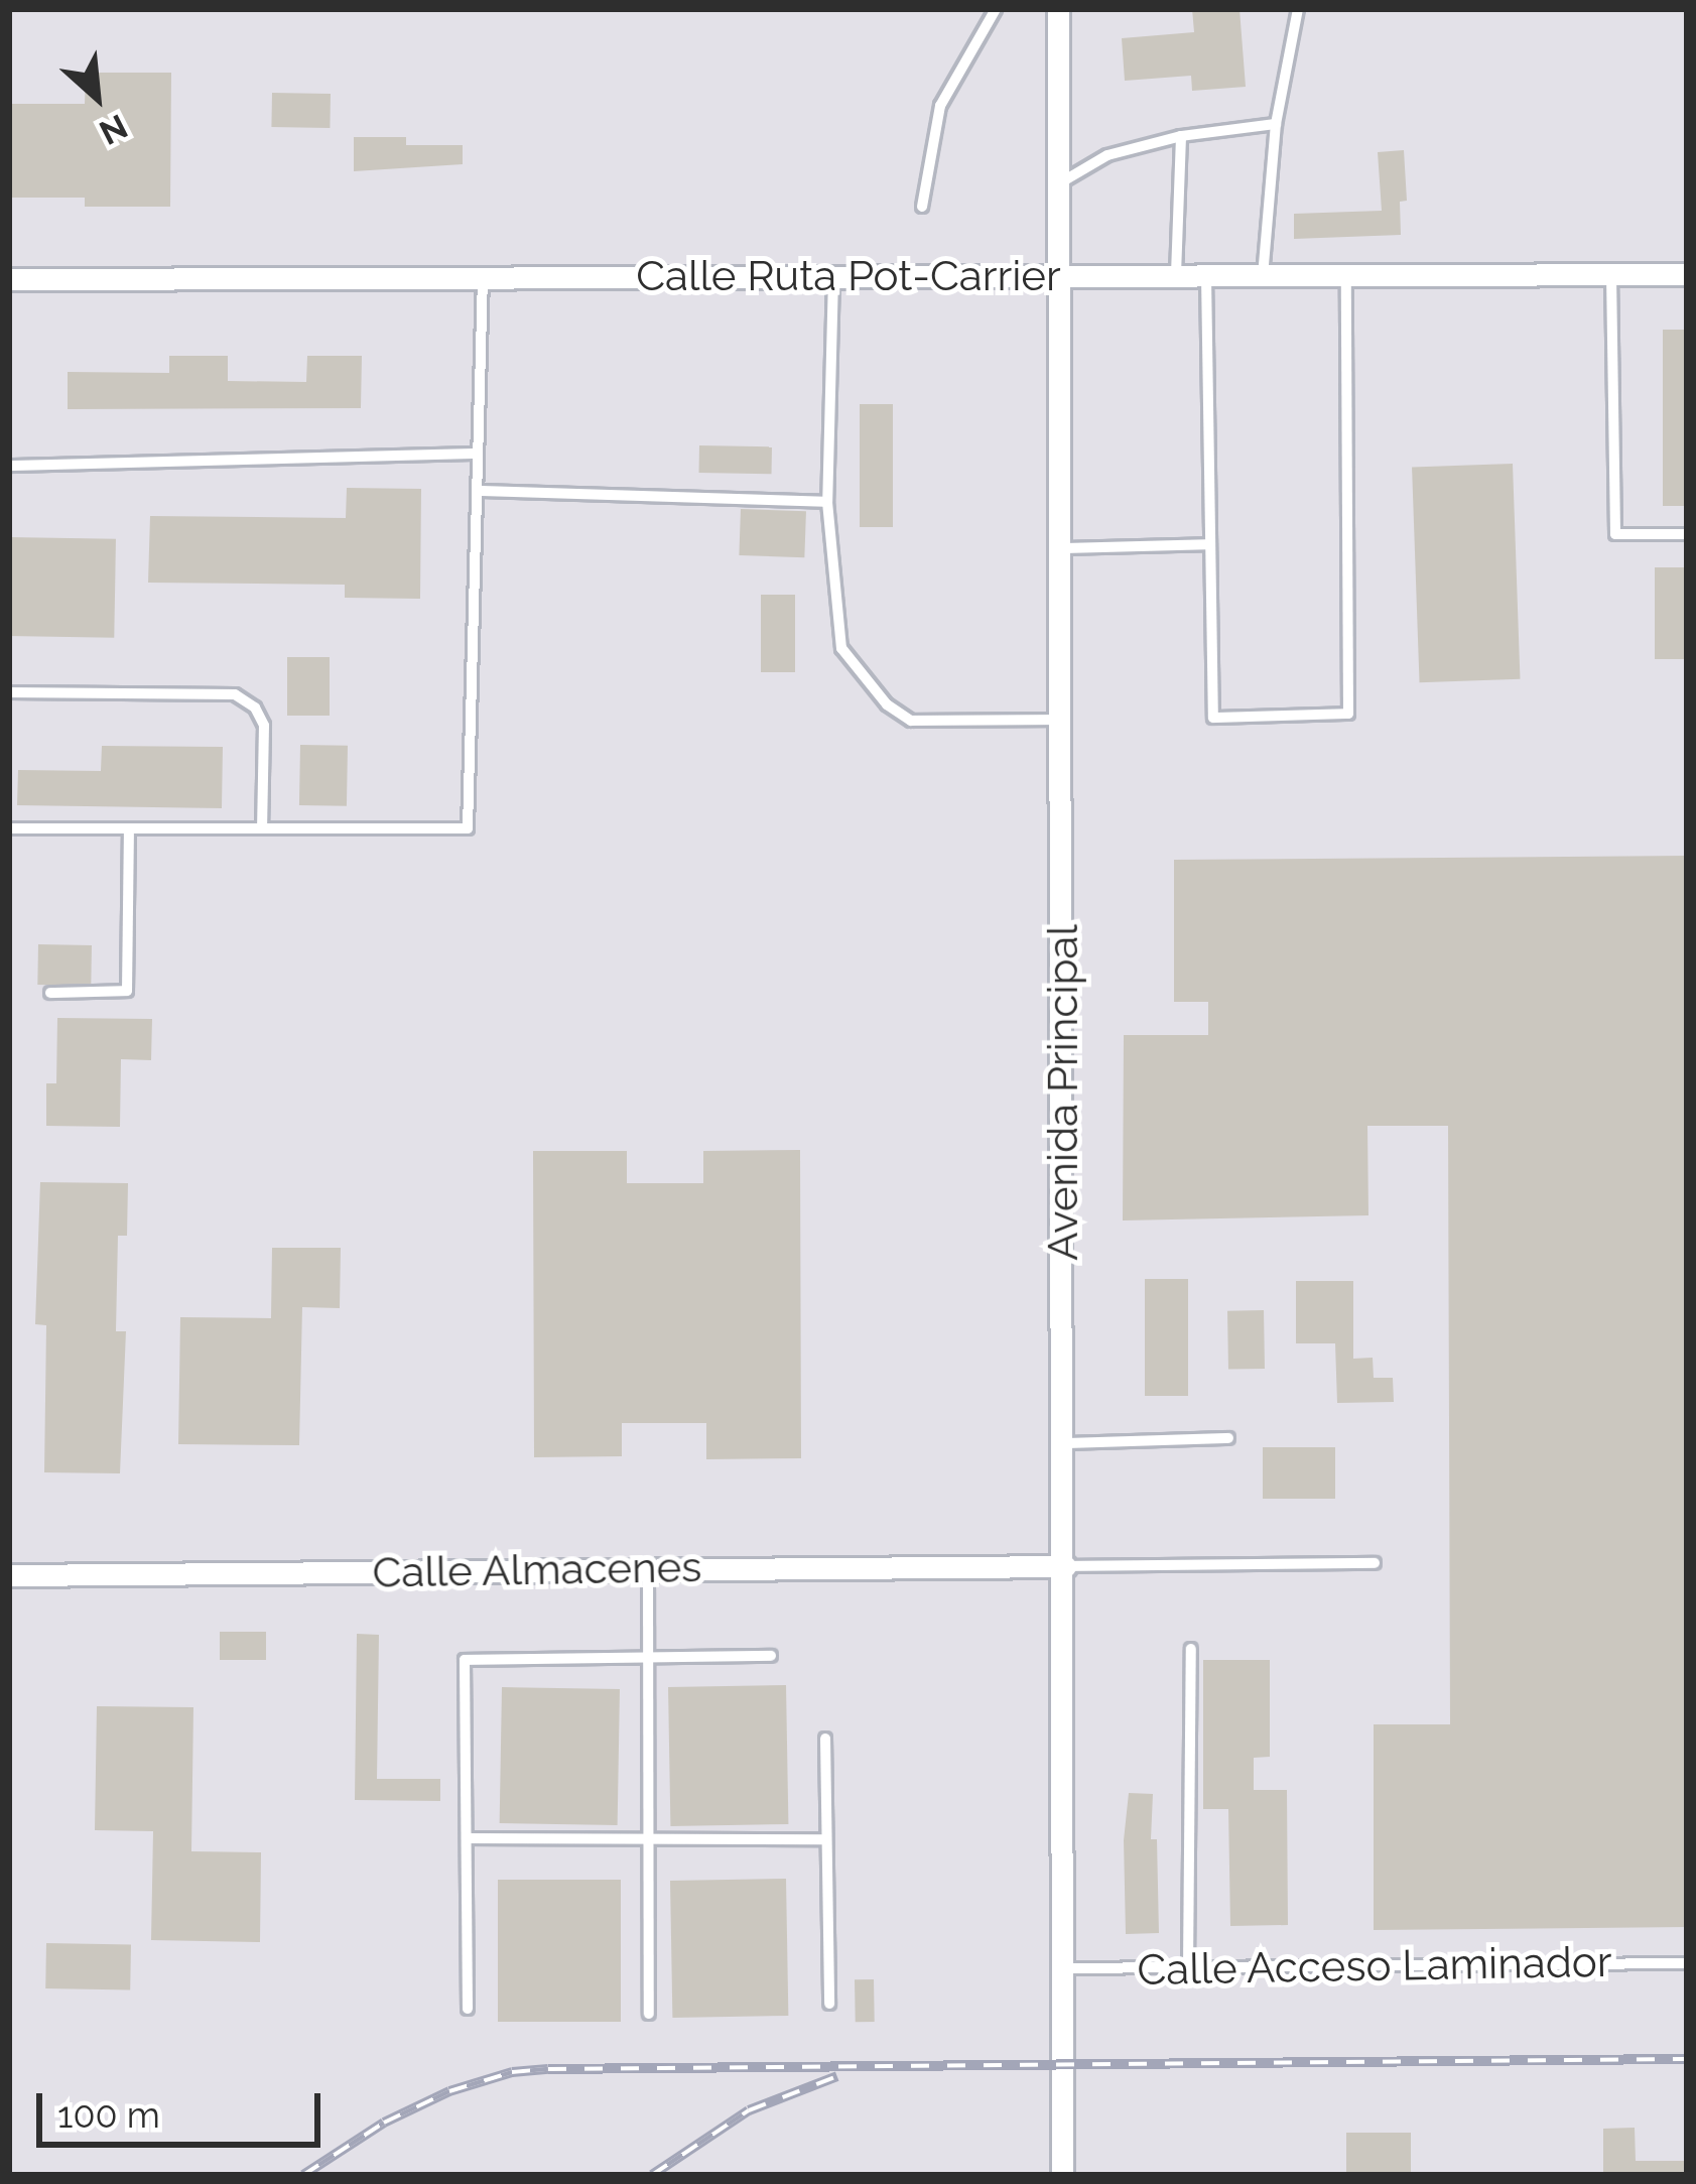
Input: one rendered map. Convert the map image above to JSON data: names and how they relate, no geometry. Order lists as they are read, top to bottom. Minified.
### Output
{"streets":{"street":["Calle Ruta Pot-Carrier","Avenida Principal","Calle Almacenes"],"lane":["Calle Acceso Laminador"]},"crossings":[["Calle Ruta Pot-Carrier","Avenida Principal"],["Avenida Principal","Calle Almacenes"],["Avenida Principal","Calle Acceso Laminador"]],"scale_bar":"100 m","north":"bottom right"}
